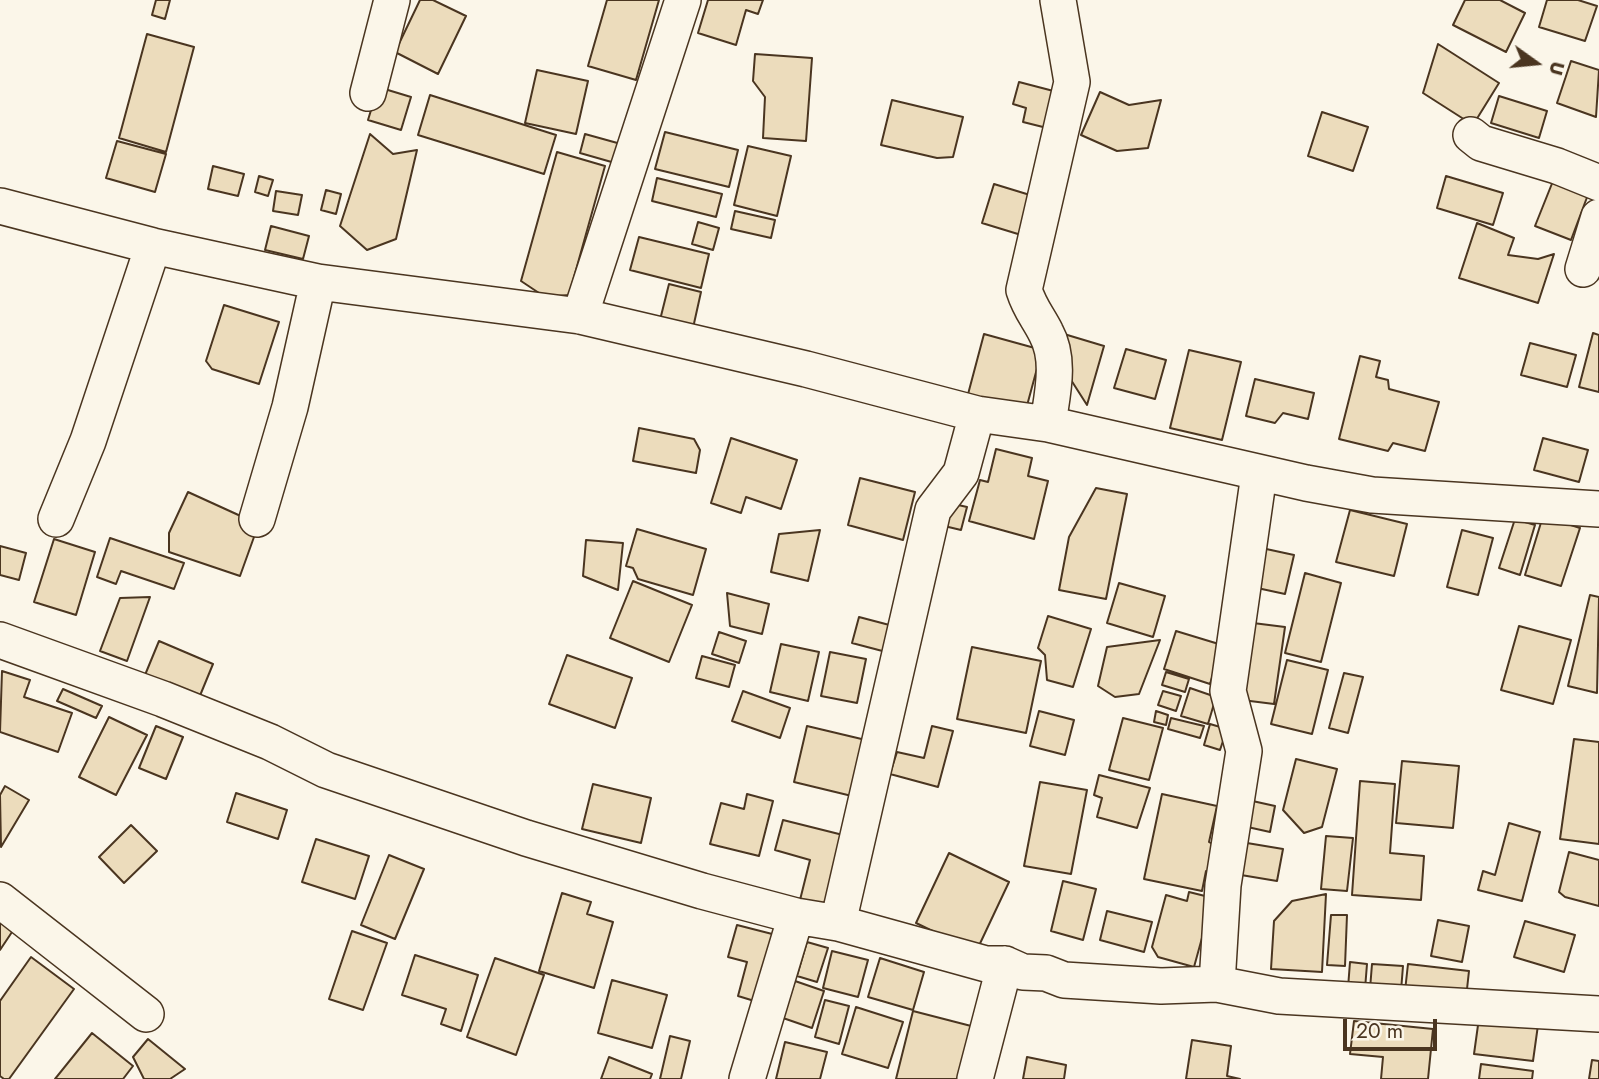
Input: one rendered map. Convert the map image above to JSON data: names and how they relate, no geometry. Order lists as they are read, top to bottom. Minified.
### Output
{"scale_bar":"20 m","north":"right"}
